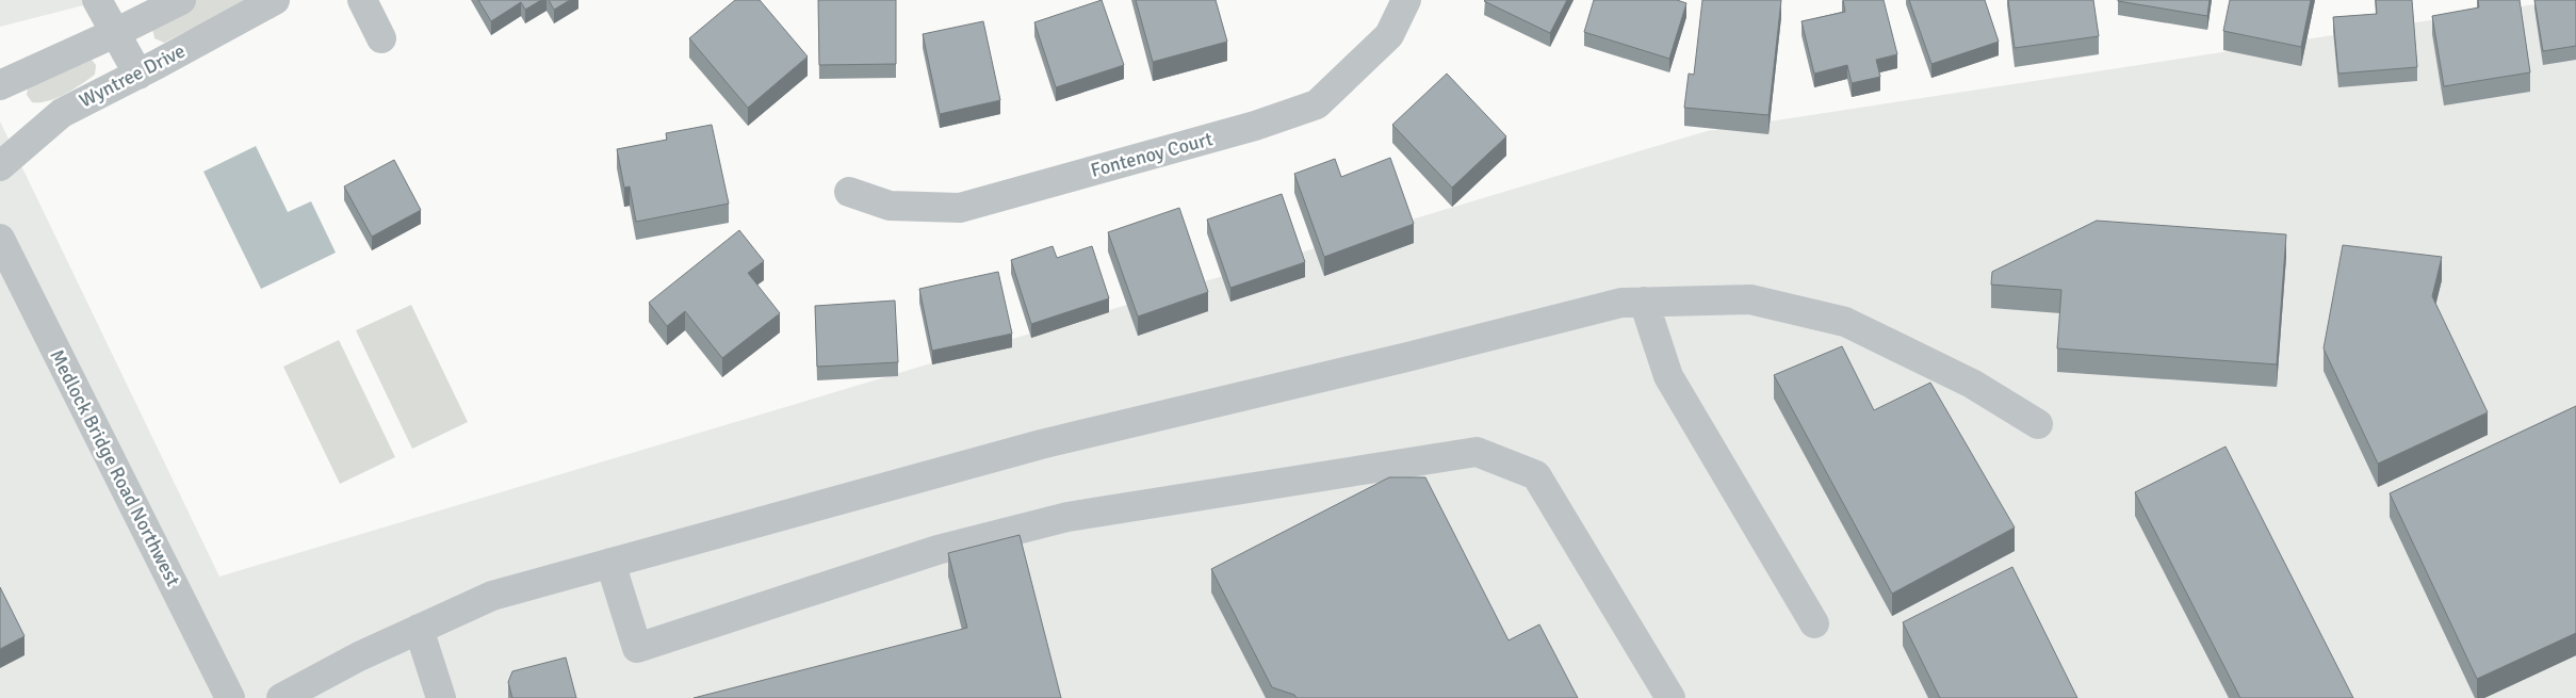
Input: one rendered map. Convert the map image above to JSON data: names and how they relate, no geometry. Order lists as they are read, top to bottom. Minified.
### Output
{"streets":{"street":["Wyntree Drive","Fontenoy Court","Medlock Bridge Road Northwest"]}}
